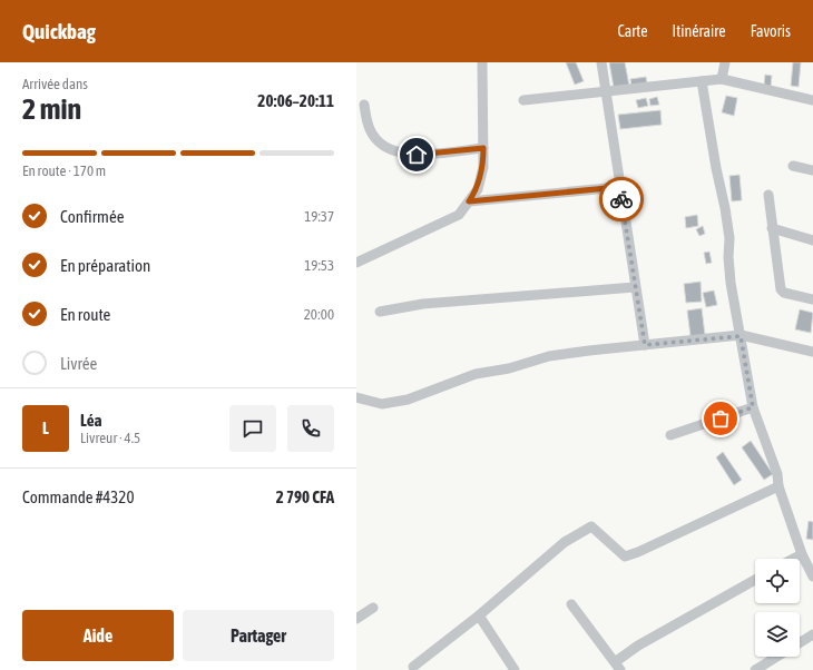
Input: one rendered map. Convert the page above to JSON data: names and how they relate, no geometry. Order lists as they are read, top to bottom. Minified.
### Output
{"page":{"header":"Quickbag","nav":["Carte","Itinéraire","Favoris"],"heading":["2 min","Arrivée dans","20:06–20:11"],"panel":["Léa","Livreur · 4.5","Commande #4320","2 790 CFA"],"bar":"En route · 170 m","list":[["Confirmée","19:37"],["En préparation","19:53"],["En route","20:00"],"Livrée"],"round":"L","buttons":["Aide","Partager"]}}
